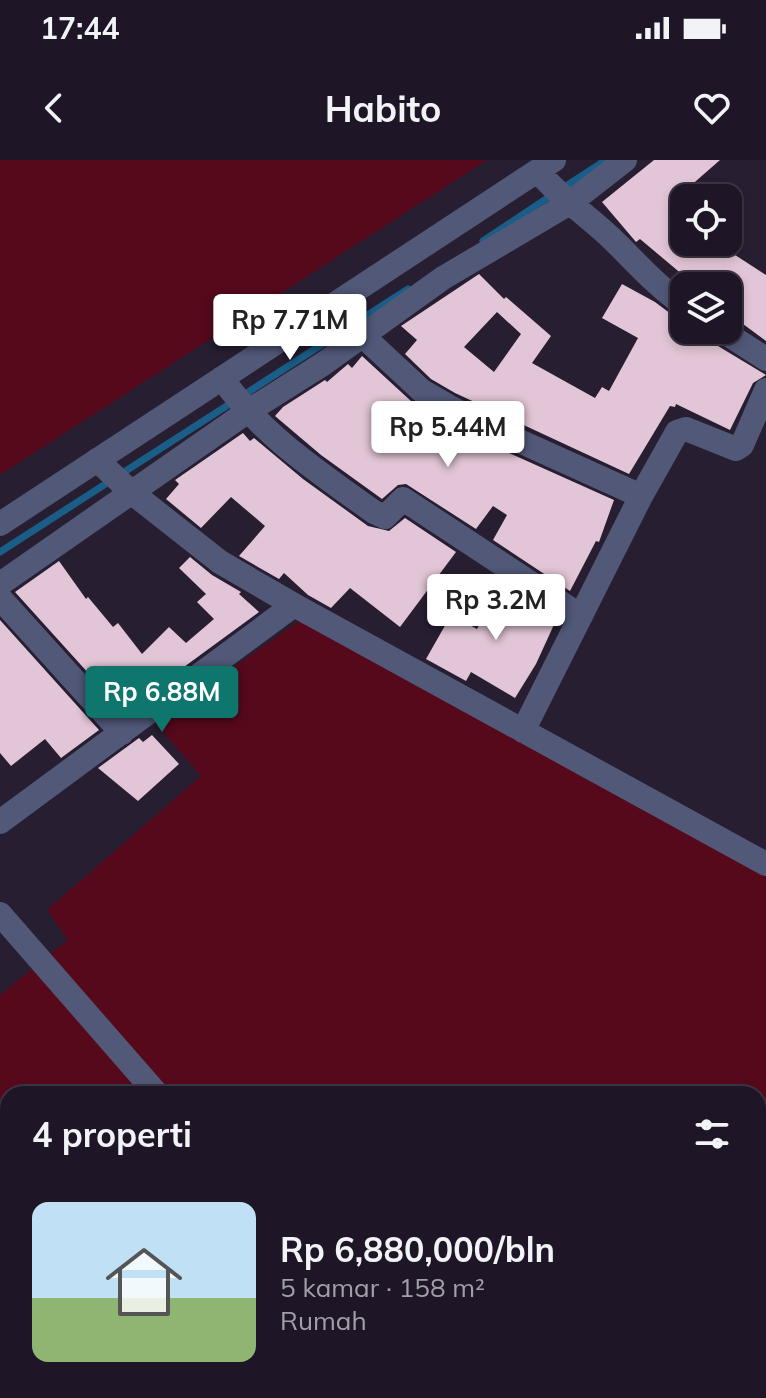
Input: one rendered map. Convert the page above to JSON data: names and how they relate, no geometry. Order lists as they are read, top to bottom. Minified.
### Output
{"page":{"status":"17:44","header":"Habito","price":["Rp 7.71M","Rp 5.44M","Rp 3.2M","Rp 6.88M"],"heading":"4 properti","list":[{"name":"Rp 6,880,000/bln","note":"5 kamar · 158 m² · Rumah"}]}}
